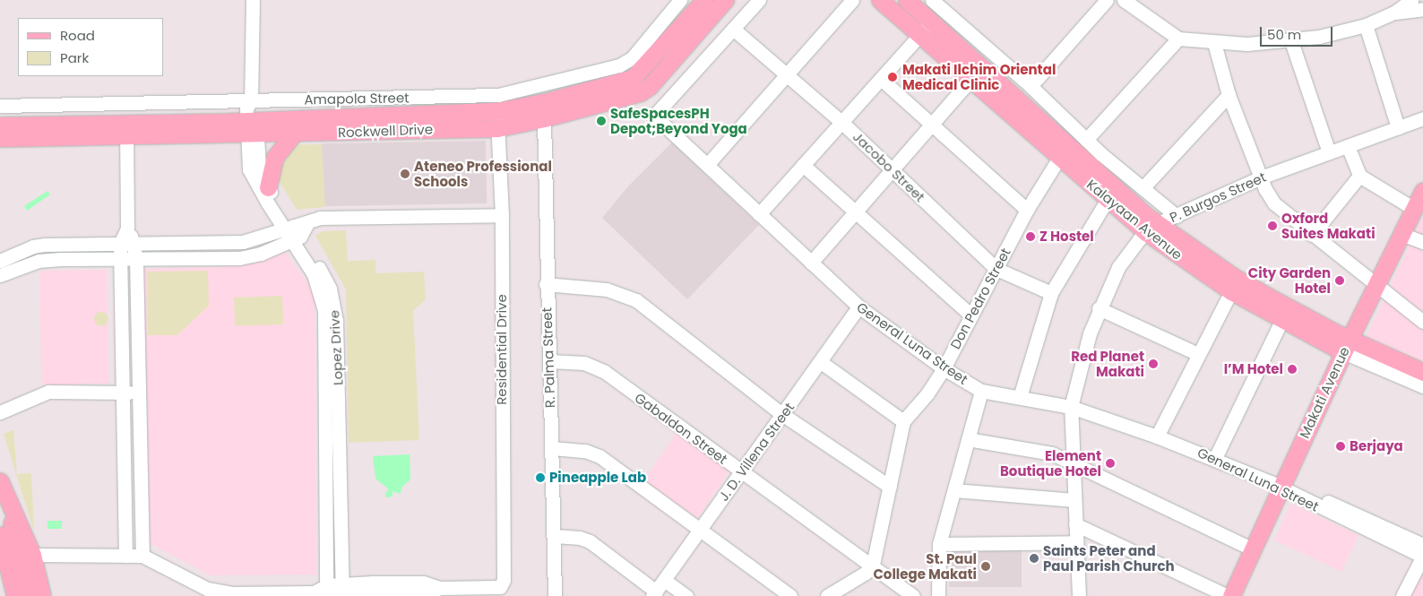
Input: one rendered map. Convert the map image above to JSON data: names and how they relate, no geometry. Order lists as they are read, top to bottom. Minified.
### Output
{"streets":{"main road":["Rockwell Drive","Kalayaan Avenue","Makati Avenue"],"street":["Amapola Street","Jacobo Street","P. Burgos Street","Don Pedro Street","General Luna Street","Lopez Drive","Residential Drive","R. Palma Street","Gabaldon Street","J. D. Villena Street"]},"crossings":[["Rockwell Drive","Lopez Drive"],["Rockwell Drive","Residential Drive"],["Rockwell Drive","R. Palma Street"],["Jacobo Street","Don Pedro Street"],["Jacobo Street","General Luna Street"],["P. Burgos Street","Kalayaan Avenue"],["Kalayaan Avenue","Don Pedro Street"],["Kalayaan Avenue","Makati Avenue"],["Don Pedro Street","General Luna Street"],["Don Pedro Street","Gabaldon Street"],["General Luna Street","Makati Avenue"],["General Luna Street","J. D. Villena Street"],["R. Palma Street","Gabaldon Street"],["Gabaldon Street","J. D. Villena Street"]],"places":["Makati Ilchim Oriental Medical Clinic","SafeSpacesPH Depot;Beyond Yoga","Ateneo Professional Schools","Oxford Suites Makati","Z Hostel","City Garden Hotel","Red Planet Makati","I’M Hotel","Berjaya","Element Boutique Hotel","Pineapple Lab","Saints Peter and Paul Parish Church","St. Paul College Makati"],"legend":["Road","Park"],"scale_bar":"50 m"}
